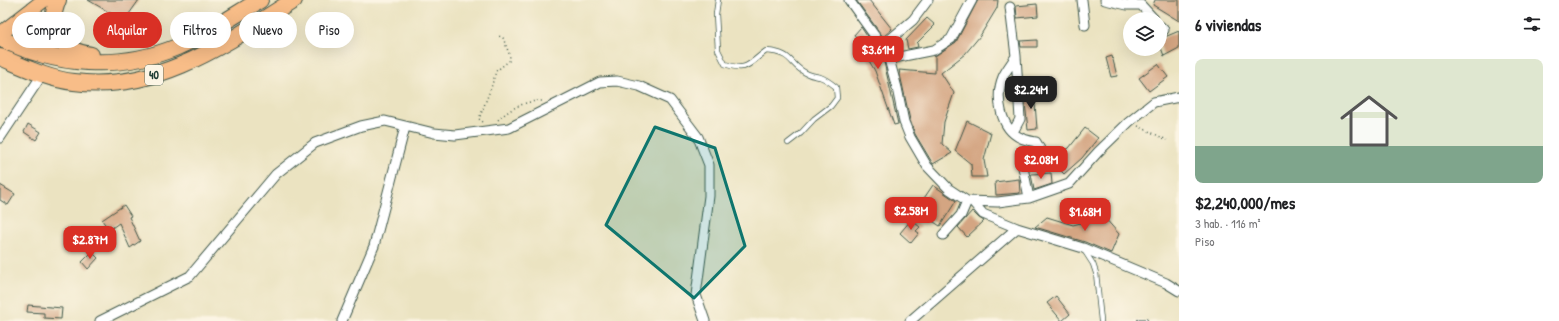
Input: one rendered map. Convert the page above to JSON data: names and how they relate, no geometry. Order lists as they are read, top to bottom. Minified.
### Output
{"streets":{"highway":["40"]},"page":{"heading":"6 viviendas","chip":["Comprar","Alquilar","Filtros","Nuevo","Piso"],"price":["$3.61M","$2.24M","$2.08M","$2.58M","$1.68M","$2.87M"],"list":[{"name":"$2,240,000/mes","note":"3 hab. · 116 m² · Piso"}]}}
